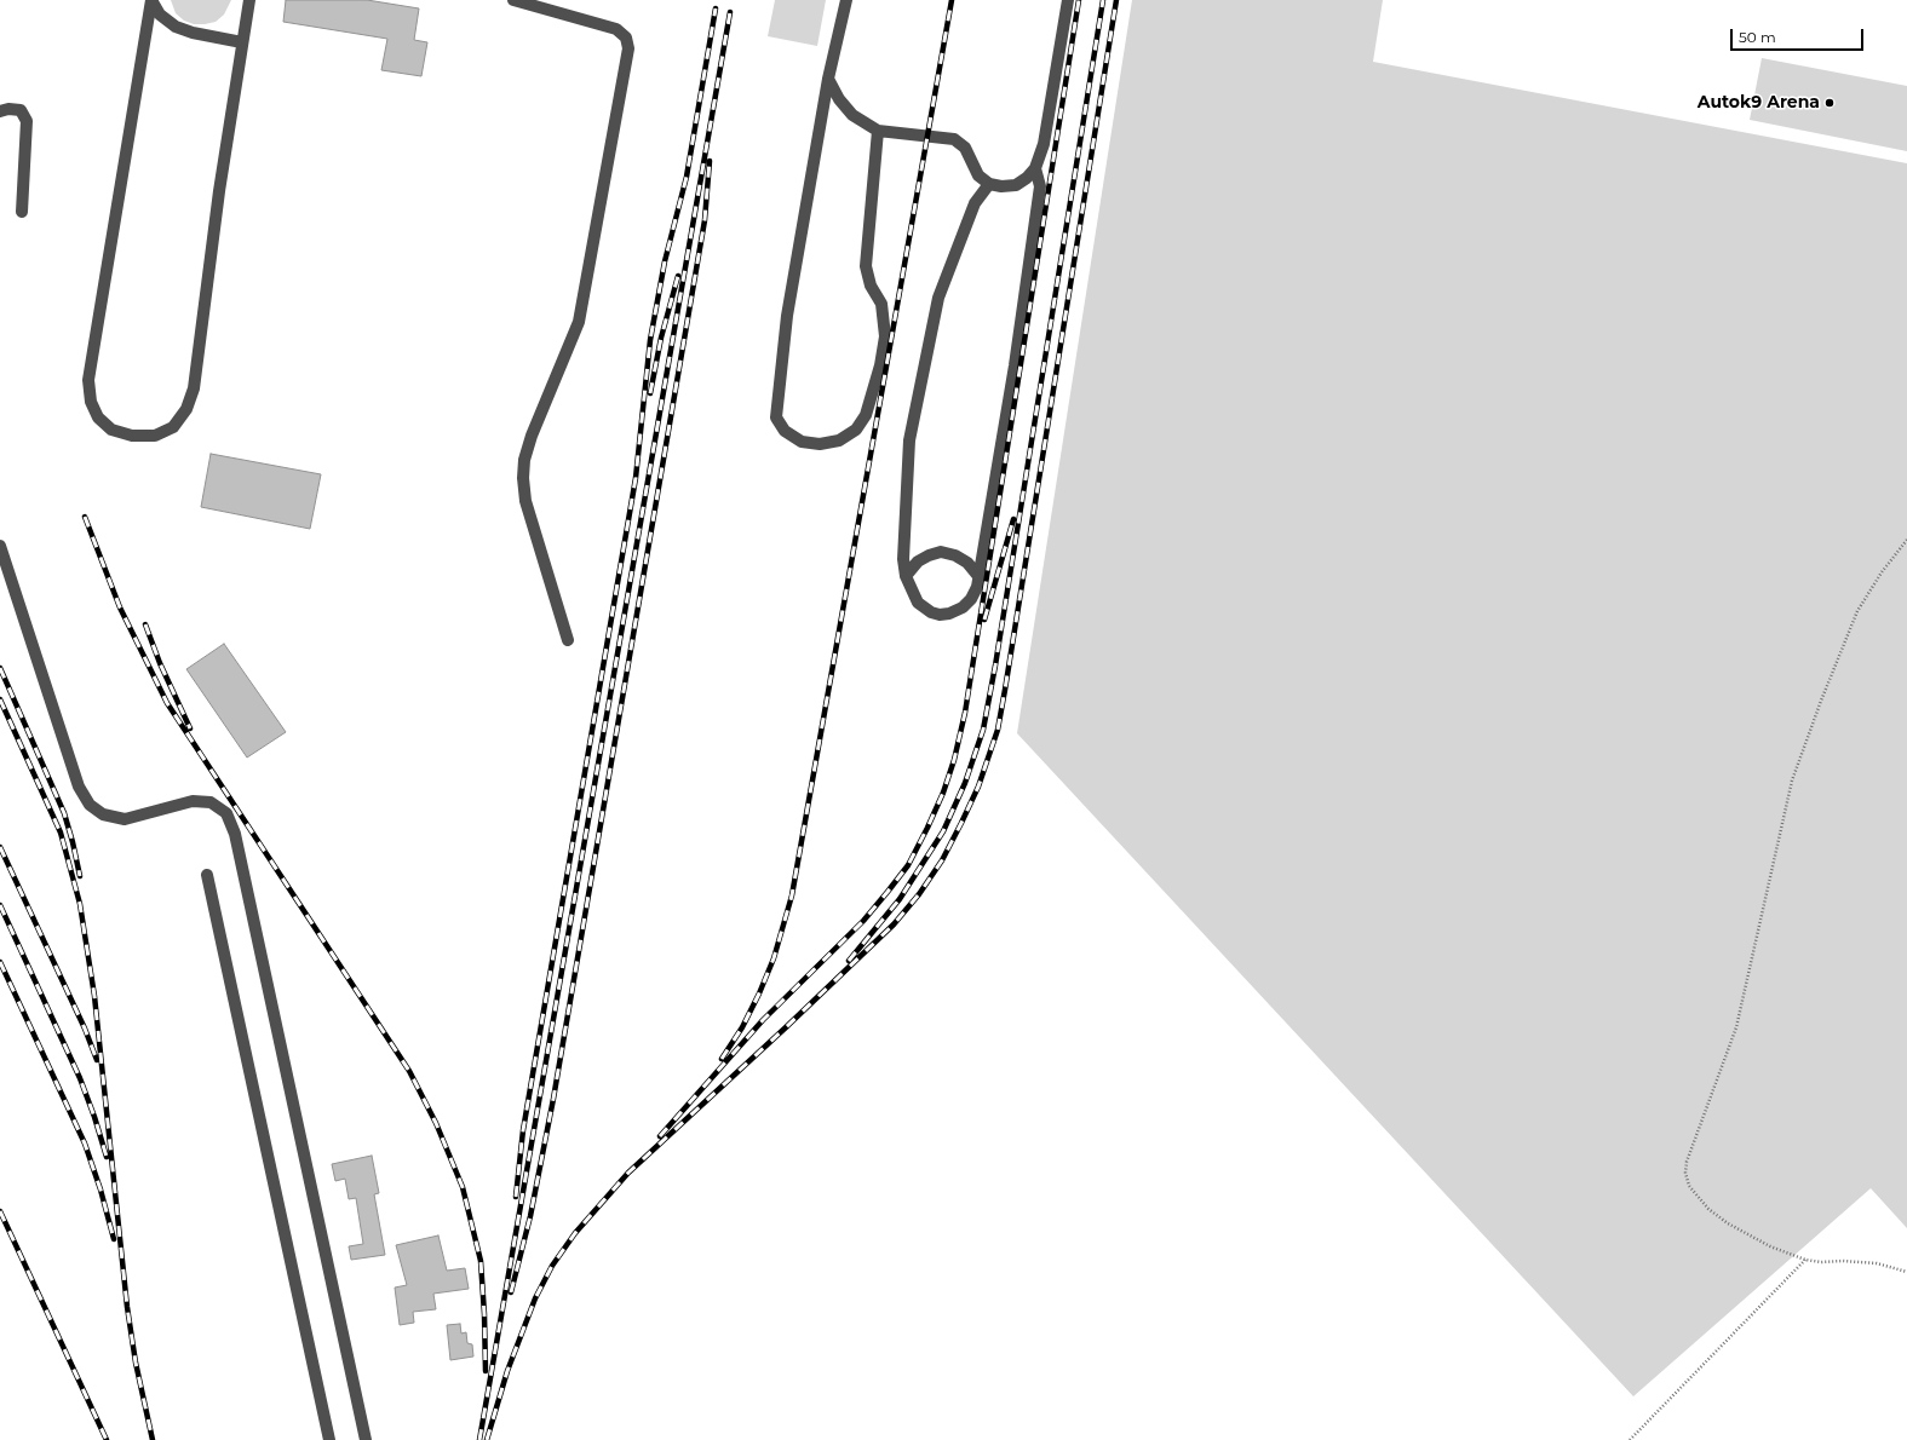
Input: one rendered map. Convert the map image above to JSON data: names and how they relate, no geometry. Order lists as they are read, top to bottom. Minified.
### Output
{"places":["Autok9 Arena"],"scale_bar":"50 m"}
